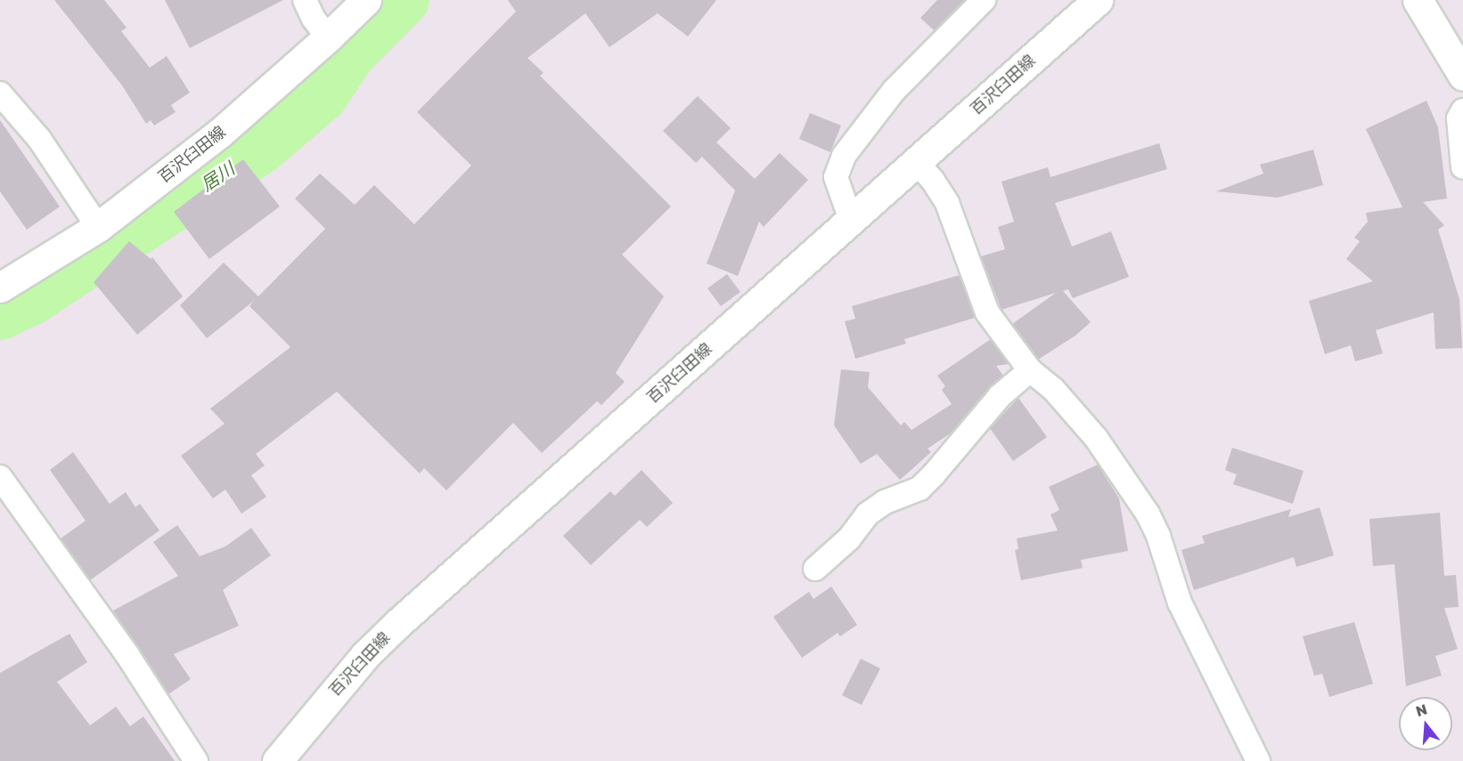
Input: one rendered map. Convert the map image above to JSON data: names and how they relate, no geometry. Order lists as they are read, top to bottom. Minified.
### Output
{"streets":{"main road":["百沢臼田線"]},"water":["居川"],"north":"top"}
